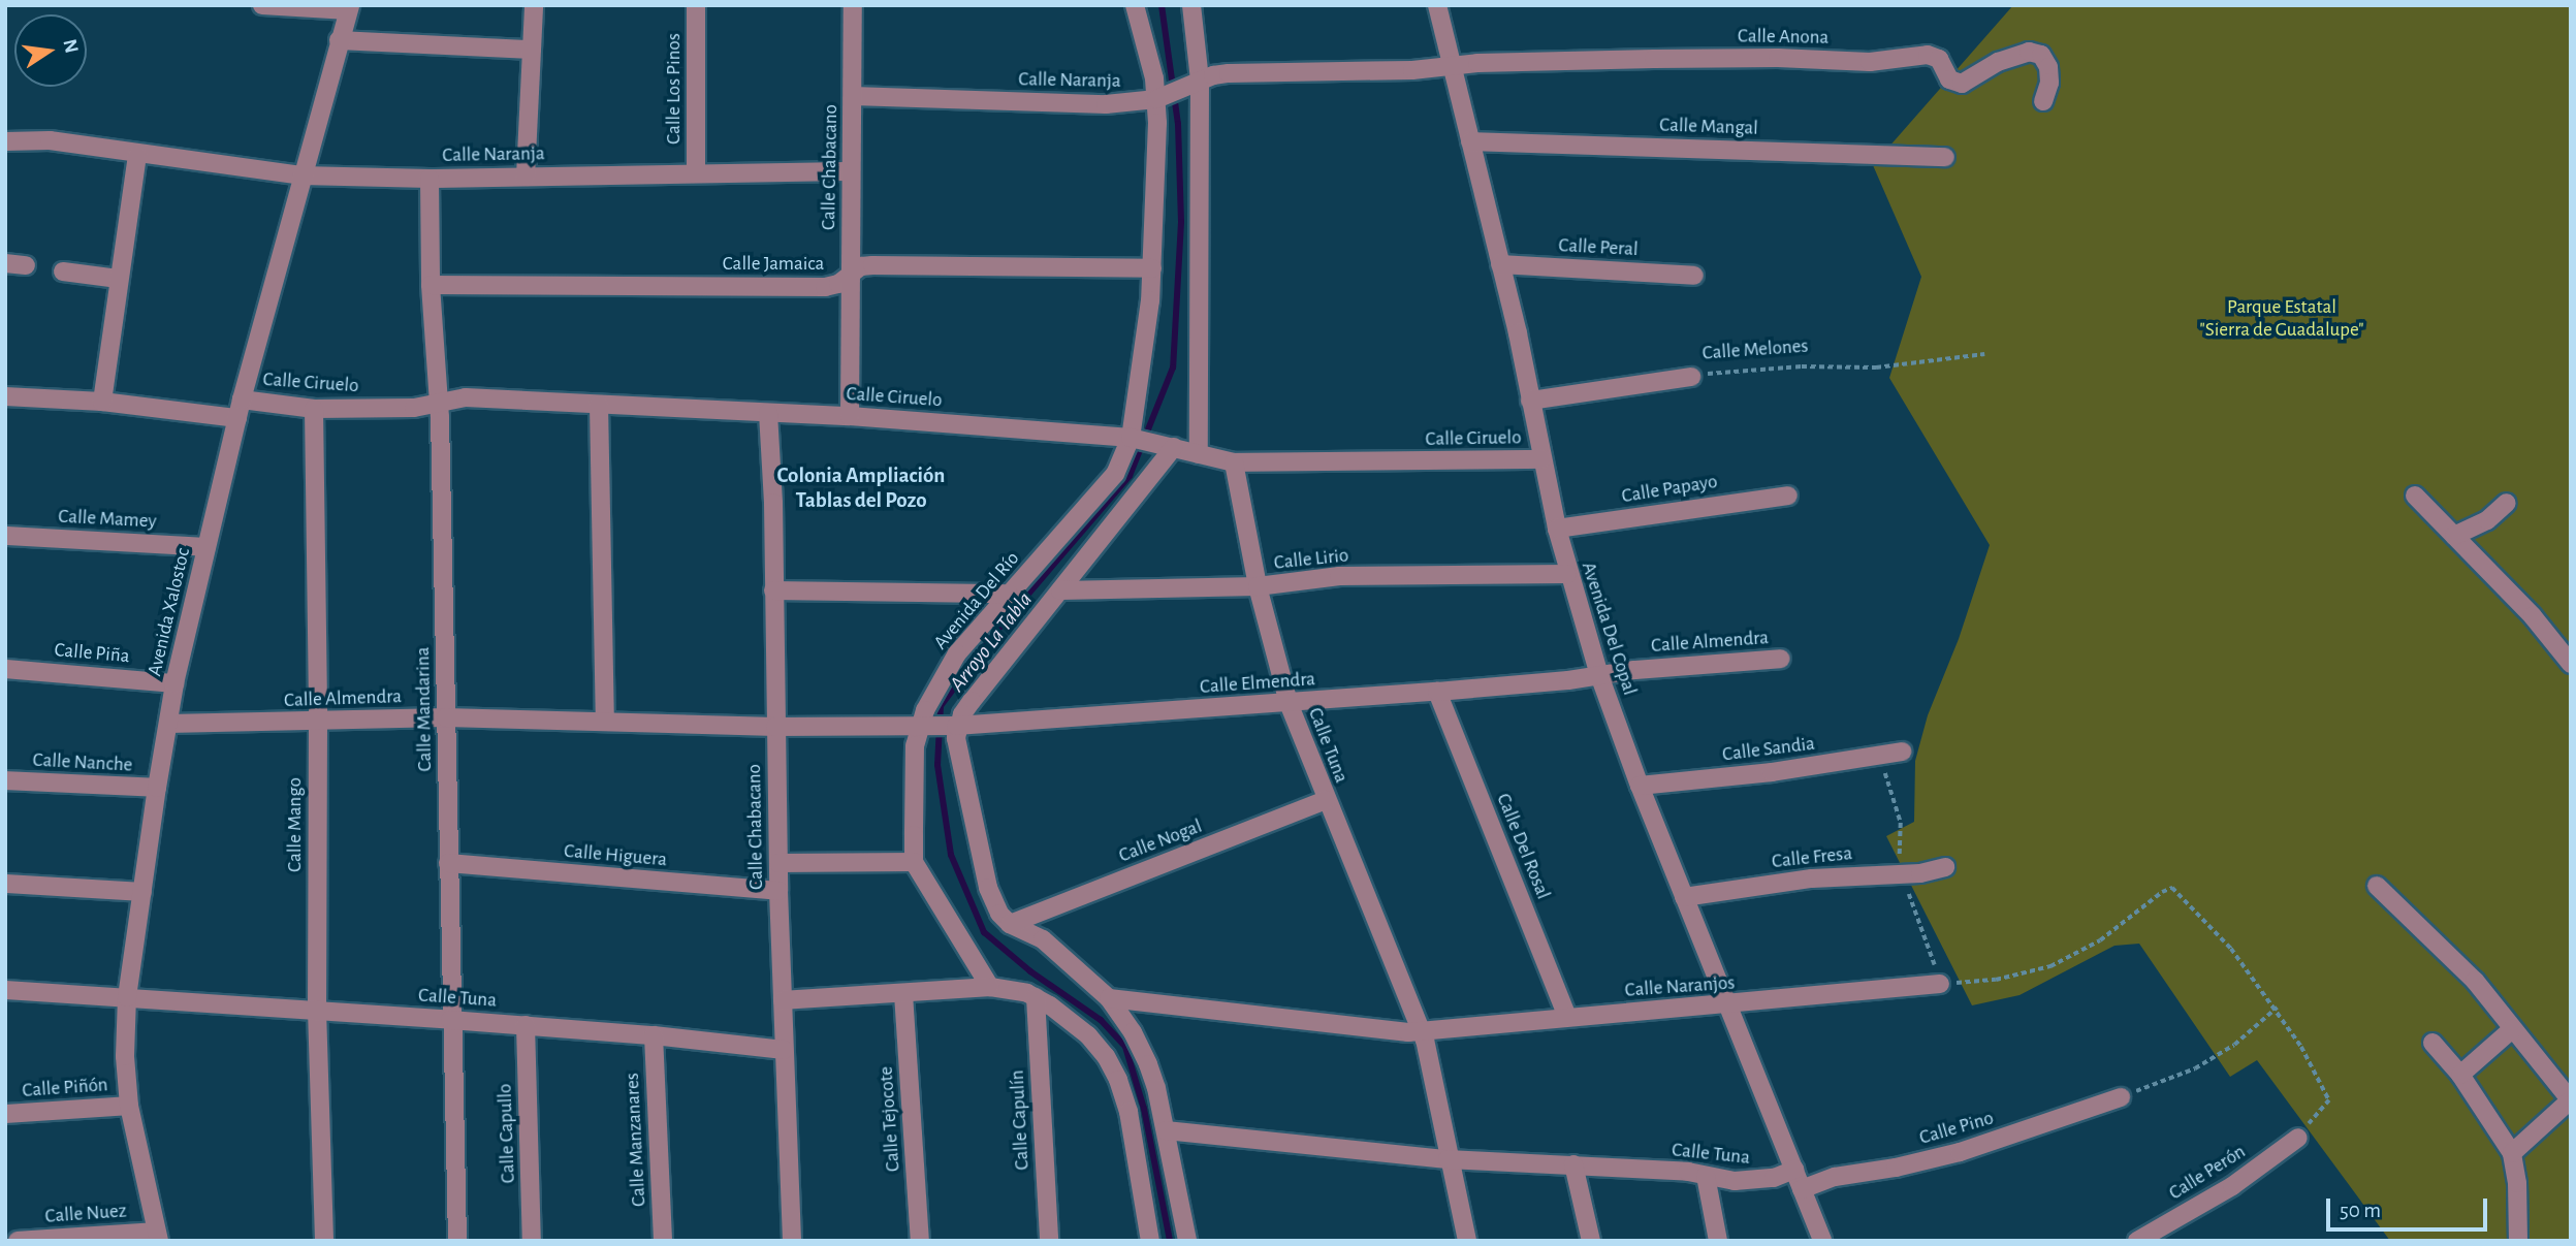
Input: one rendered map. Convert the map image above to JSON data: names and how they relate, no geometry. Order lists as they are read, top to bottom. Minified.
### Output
{"streets":{"street":["Calle Anona","Calle Naranja","Calle Los Pinos","Calle Mangal","Calle Chabacano","Calle Peral","Calle Jamaica","Calle Melones","Calle Ciruelo","Calle Papayo","Calle Mamey","Calle Lirio","Avenida Del Río","Avenida Xalostoc","Avenida Del Copal","Calle Almendra","Calle Piña","Calle Elmendra","Calle Mandarina","Calle Tuna","Calle Sandia","Calle Nanche","Calle Mango","Calle Nogal","Calle Del Rosal","Calle Higuera","Calle Fresa","Calle Naranjos","Calle Piñón","Calle Tejocote","Calle Capulín","Calle Pino","Calle Capullo","Calle Manzanares","Calle Perón","Calle Nuez"]},"crossings":[["Calle Anona","Avenida Del Copal"],["Calle Naranja","Calle Los Pinos"],["Calle Naranja","Calle Chabacano"],["Calle Naranja","Avenida Del Río"],["Calle Naranja","Avenida Xalostoc"],["Calle Naranja","Calle Mandarina"],["Calle Mangal","Avenida Del Copal"],["Calle Chabacano","Calle Jamaica"],["Calle Chabacano","Calle Ciruelo"],["Calle Chabacano","Calle Almendra"],["Calle Chabacano","Calle Tuna"],["Calle Chabacano","Calle Higuera"],["Calle Peral","Avenida Del Copal"],["Calle Jamaica","Avenida Del Río"],["Calle Jamaica","Calle Mandarina"],["Calle Melones","Avenida Del Copal"],["Calle Ciruelo","Avenida Del Río"],["Calle Ciruelo","Avenida Xalostoc"],["Calle Ciruelo","Avenida Del Copal"],["Calle Ciruelo","Calle Mandarina"],["Calle Ciruelo","Calle Tuna"],["Calle Ciruelo","Calle Mango"],["Calle Papayo","Avenida Del Copal"],["Calle Mamey","Avenida Xalostoc"],["Calle Lirio","Avenida Del Copal"],["Calle Lirio","Calle Tuna"],["Avenida Del Río","Calle Almendra"],["Avenida Del Río","Calle Elmendra"],["Avenida Xalostoc","Calle Almendra"],["Avenida Xalostoc","Calle Piña"],["Avenida Xalostoc","Calle Tuna"],["Avenida Xalostoc","Calle Nanche"],["Avenida Xalostoc","Calle Piñón"],["Avenida Xalostoc","Calle Nuez"],["Avenida Del Copal","Calle Almendra"],["Avenida Del Copal","Calle Elmendra"],["Avenida Del Copal","Calle Tuna"],["Avenida Del Copal","Calle Sandia"],["Avenida Del Copal","Calle Fresa"],["Avenida Del Copal","Calle Naranjos"],["Avenida Del Copal","Calle Pino"],["Calle Almendra","Calle Elmendra"],["Calle Almendra","Calle Mandarina"],["Calle Almendra","Calle Mango"],["Calle Elmendra","Calle Tuna"],["Calle Elmendra","Calle Del Rosal"],["Calle Mandarina","Calle Tuna"],["Calle Mandarina","Calle Higuera"],["Calle Tuna","Calle Mango"],["Calle Tuna","Calle Nogal"],["Calle Tuna","Calle Naranjos"],["Calle Tuna","Calle Capullo"],["Calle Tuna","Calle Manzanares"],["Calle Del Rosal","Calle Naranjos"]],"districts":["Colonia Ampliación Tablas del Pozo"],"water":["Arroyo La Tabla"],"parks":["Parque Estatal \"Sierra de Guadalupe\""],"scale_bar":"50 m","north":"right"}
